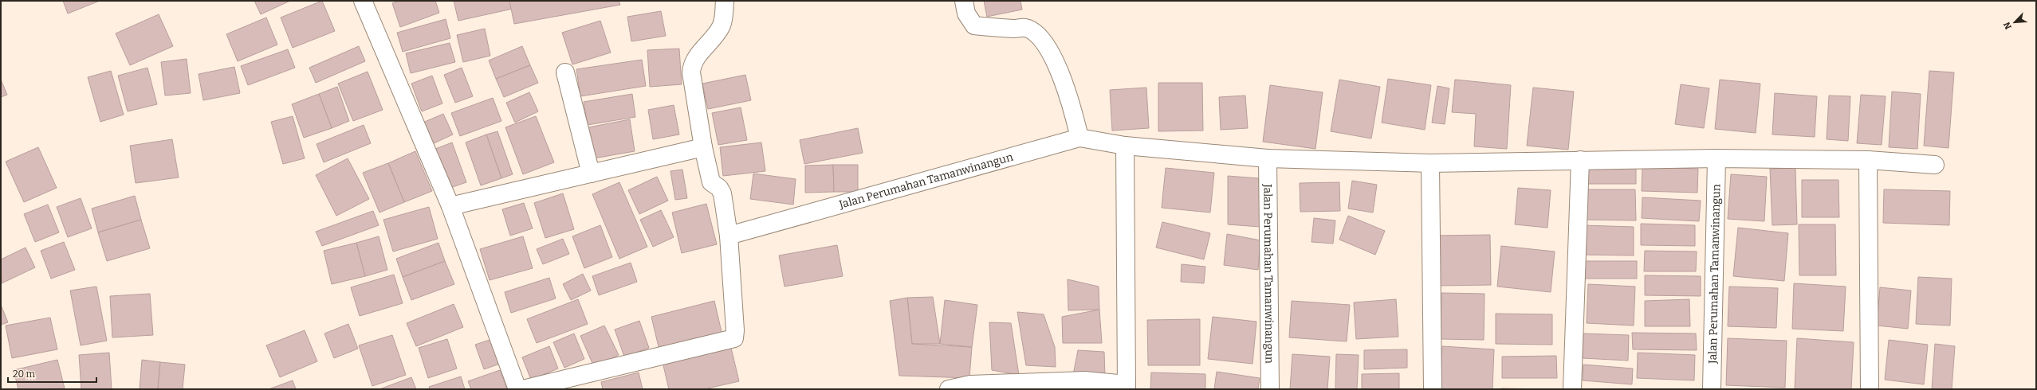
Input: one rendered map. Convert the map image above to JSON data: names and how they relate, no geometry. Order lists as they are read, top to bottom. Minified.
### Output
{"streets":{"street":["Jalan Perumahan Tamanwinangun"]},"scale_bar":"20 m","north":"bottom left"}
